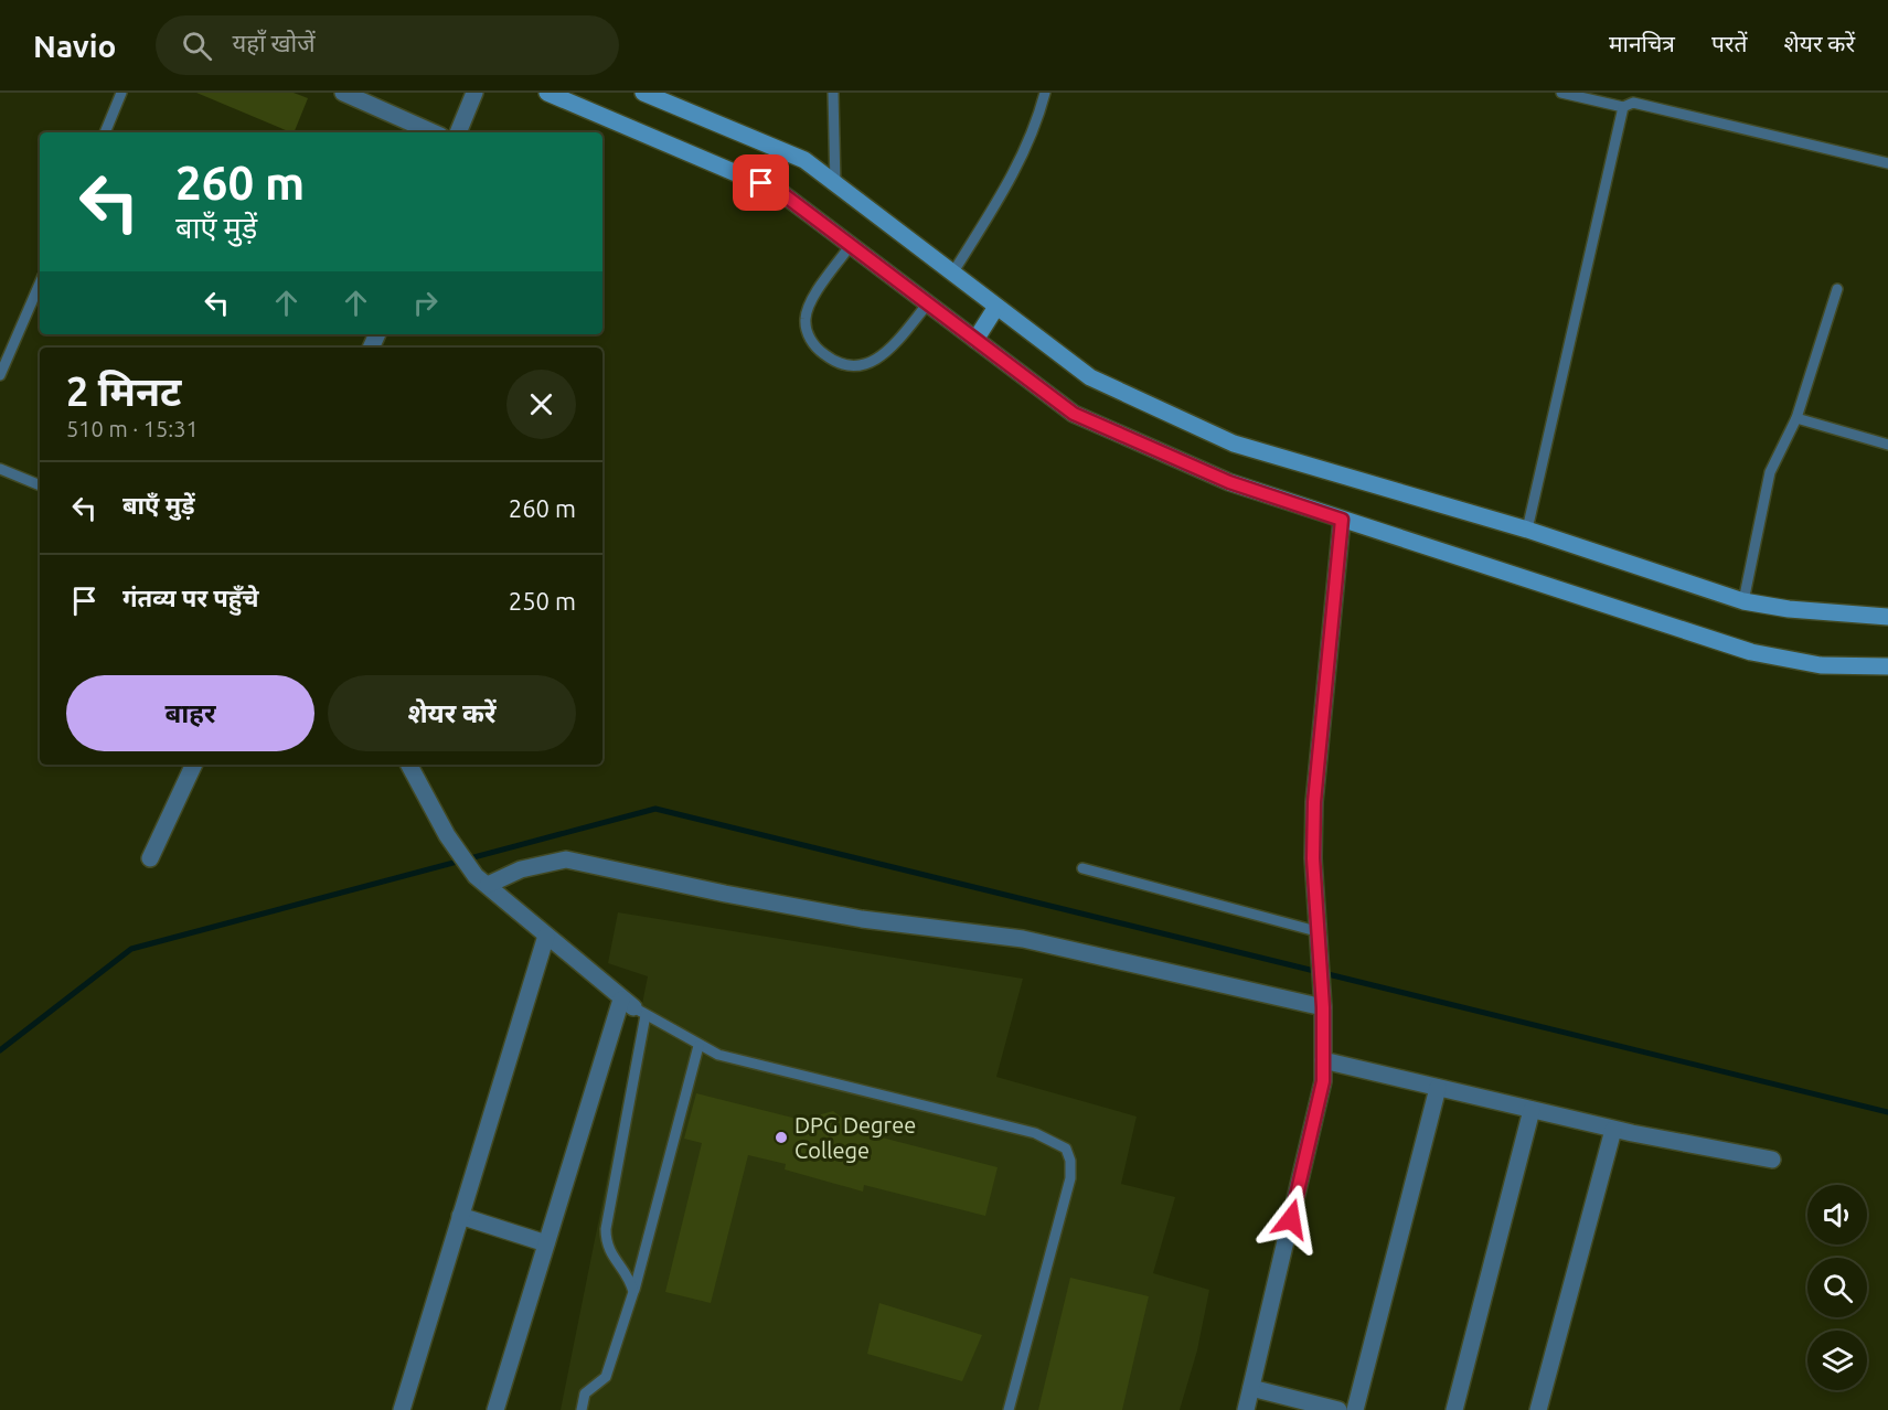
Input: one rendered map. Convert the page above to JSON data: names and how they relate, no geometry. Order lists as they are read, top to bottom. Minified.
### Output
{"places":["DPG Degree College"],"page":{"header":"Navio","search":"यहाँ खोजें","nav":["मानचित्र","परतें","शेयर करें"],"turn":["260 m","बाएँ मुड़ें"],"heading":["2 मिनट","510 m · 15:31"],"list":[{"name":"बाएँ मुड़ें","value":"260 m"},{"name":"गंतव्य पर पहुँचे","value":"250 m"}],"buttons":["बाहर","शेयर करें"]}}
